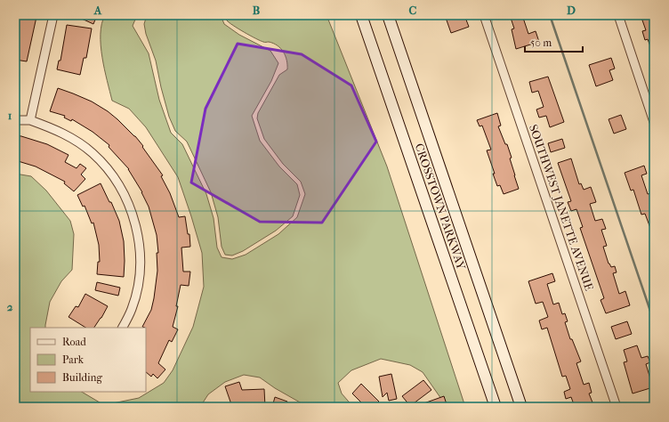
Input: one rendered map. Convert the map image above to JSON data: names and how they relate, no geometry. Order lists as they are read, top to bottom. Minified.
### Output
{"streets":{"main road":["CROSSTOWN PARKWAY"],"street":["SOUTHWEST JANETTE AVENUE"]},"legend":["Road","Park","Building"],"scale_bar":"50 m","grid":{"columns":["A","B","C","D"],"rows":["1","2"]}}
